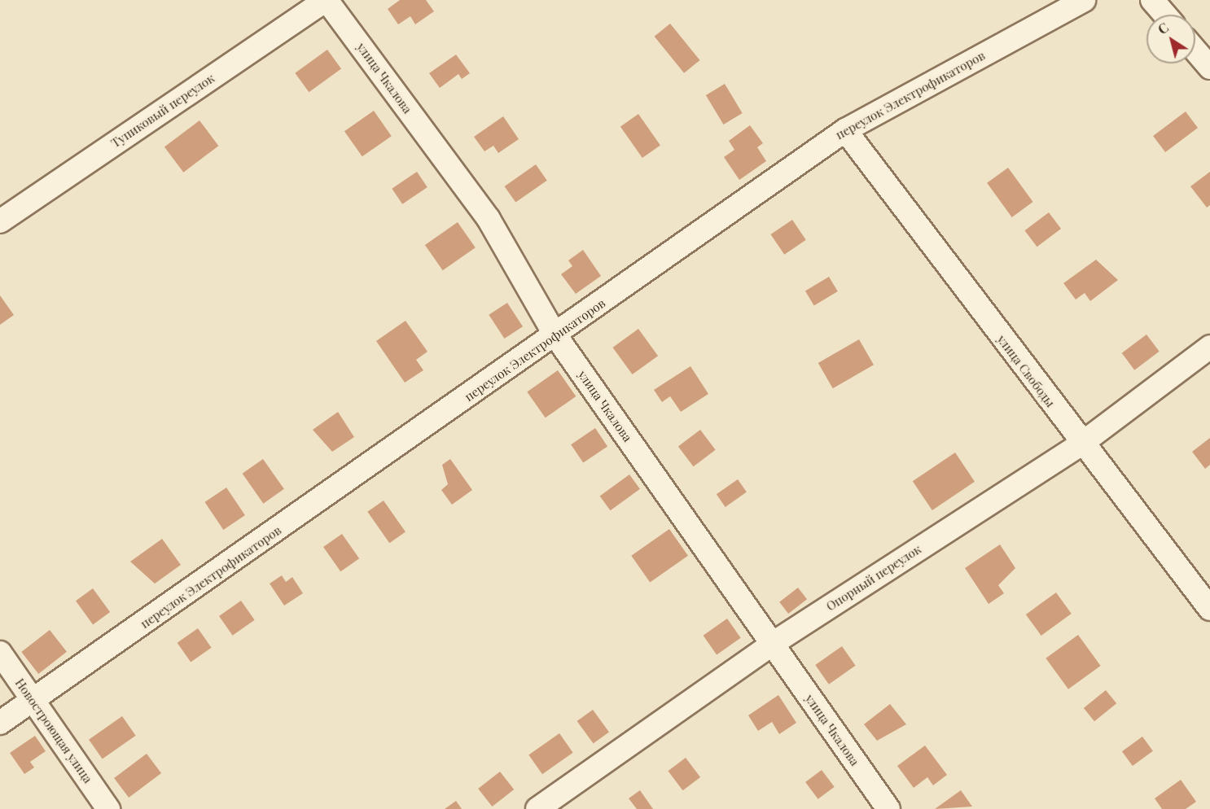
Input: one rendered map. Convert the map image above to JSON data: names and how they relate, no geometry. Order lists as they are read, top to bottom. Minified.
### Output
{"streets":{"street":["улица Чкалова","переулок Электрофикаторов","Тупиковый переулок","улица Свободы","Опорный переулок","Новостроющая улица"]},"crossings":[["улица Чкалова","переулок Электрофикаторов"],["улица Чкалова","Тупиковый переулок"],["улица Чкалова","Опорный переулок"],["переулок Электрофикаторов","улица Свободы"],["переулок Электрофикаторов","Новостроющая улица"],["улица Свободы","Опорный переулок"]],"north":"top left"}
